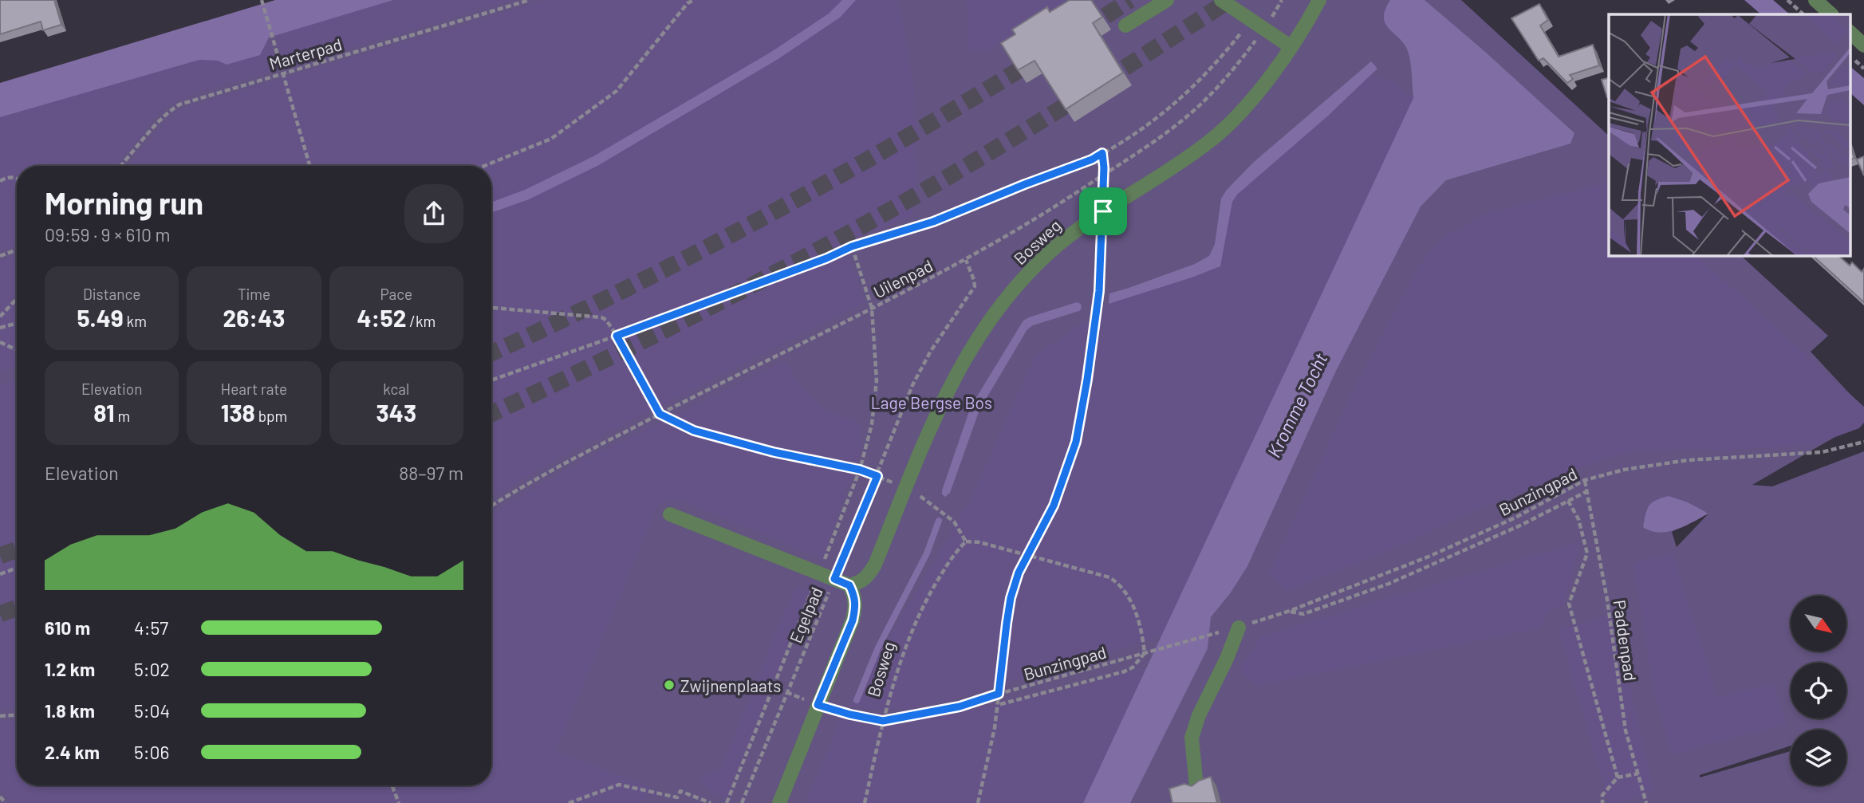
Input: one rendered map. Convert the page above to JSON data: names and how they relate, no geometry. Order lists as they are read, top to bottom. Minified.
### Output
{"streets":{"street":["Bosweg"],"path":["Marterpad","Uilenpad","Bunzingpad","Egelpad","Paddenpad"]},"crossings":[["Bosweg","Bunzingpad"],["Uilenpad","Egelpad"],["Bunzingpad","Paddenpad"]],"water":["Kromme Tocht"],"parks":["Lage Bergse Bos"],"places":["Zwijnenplaats"],"north":"bottom right","page":{"heading":["Morning run","09:59 · 9 × 610 m"],"stats":[["Distance","5.49 km"],["Time","26:43"],["Pace","4:52 /km"],["Elevation","81 m"],["Heart rate","138 bpm"],["kcal","343"]],"chart":["Elevation","88–97 m"],"list":[{"name":"610 m","note":"4:57"},{"name":"1.2 km","note":"5:02"},{"name":"1.8 km","note":"5:04"},{"name":"2.4 km","note":"5:06"}]}}
